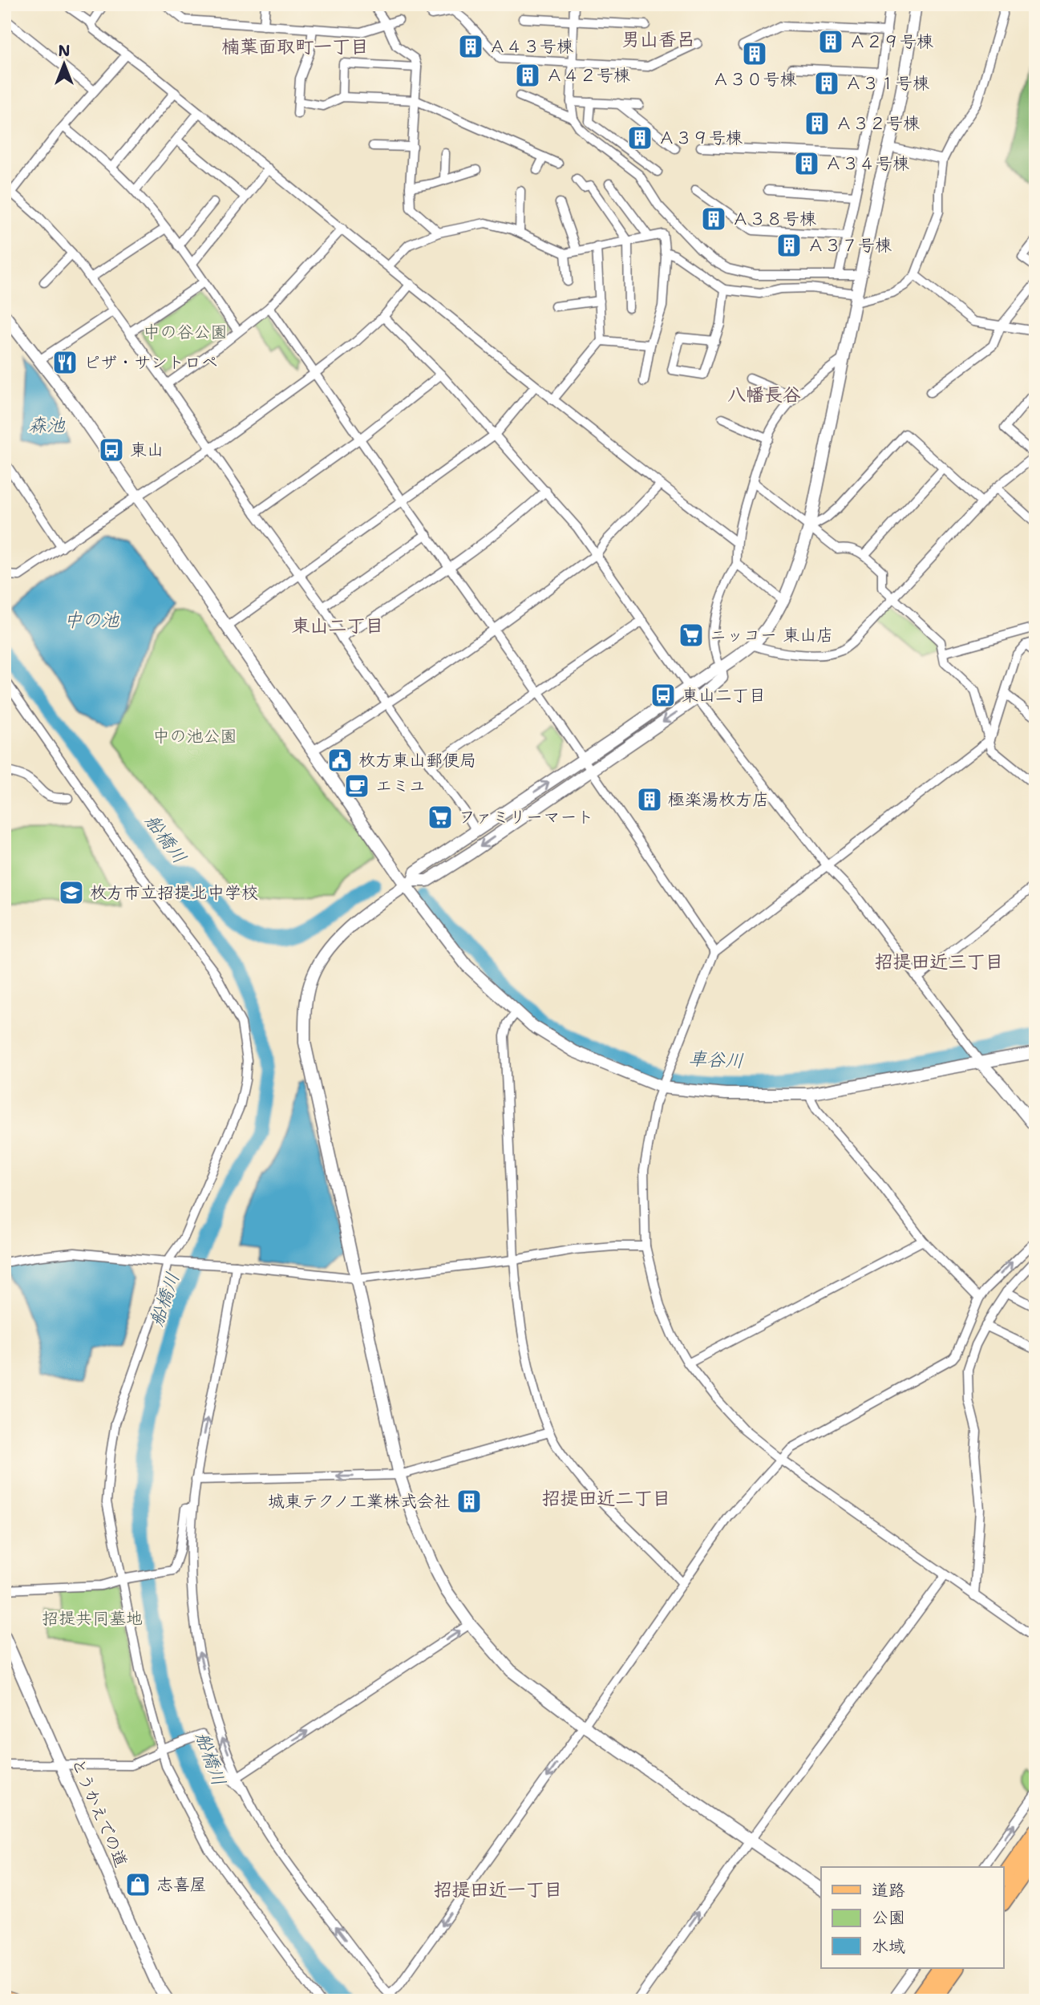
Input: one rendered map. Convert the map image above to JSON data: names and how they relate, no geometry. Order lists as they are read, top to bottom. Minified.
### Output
{"streets":{"street":["とうかえでの道"]},"districts":["男山香呂","楠葉面取町一丁目","八幡長谷","東山二丁目","招提田近三丁目","招提田近二丁目","招提田近一丁目"],"water":["森池","中の池","船橋川","車谷川"],"parks":["中の谷公園","中の池公園","招提共同墓地"],"places":{"building":["Ａ２９号棟","Ａ４３号棟","Ａ３０号棟","Ａ４２号棟","Ａ３１号棟","Ａ３２号棟","Ａ３９号棟","Ａ３４号棟","Ａ３８号棟","Ａ３７号棟","極楽湯枚方店","城東テクノ工業株式会社"],"restaurant":["ピザ・サントロペ"],"bus stop":["東山","東山二丁目"],"supermarket":["ニッコー 東山店","ファミリーマート"],"public building":["枚方東山郵便局"],"cafe":["エミユ"],"school or university":["枚方市立招提北中学校"],"shop":["志喜屋"]},"legend":["道路","公園","水域"],"north":"top"}
